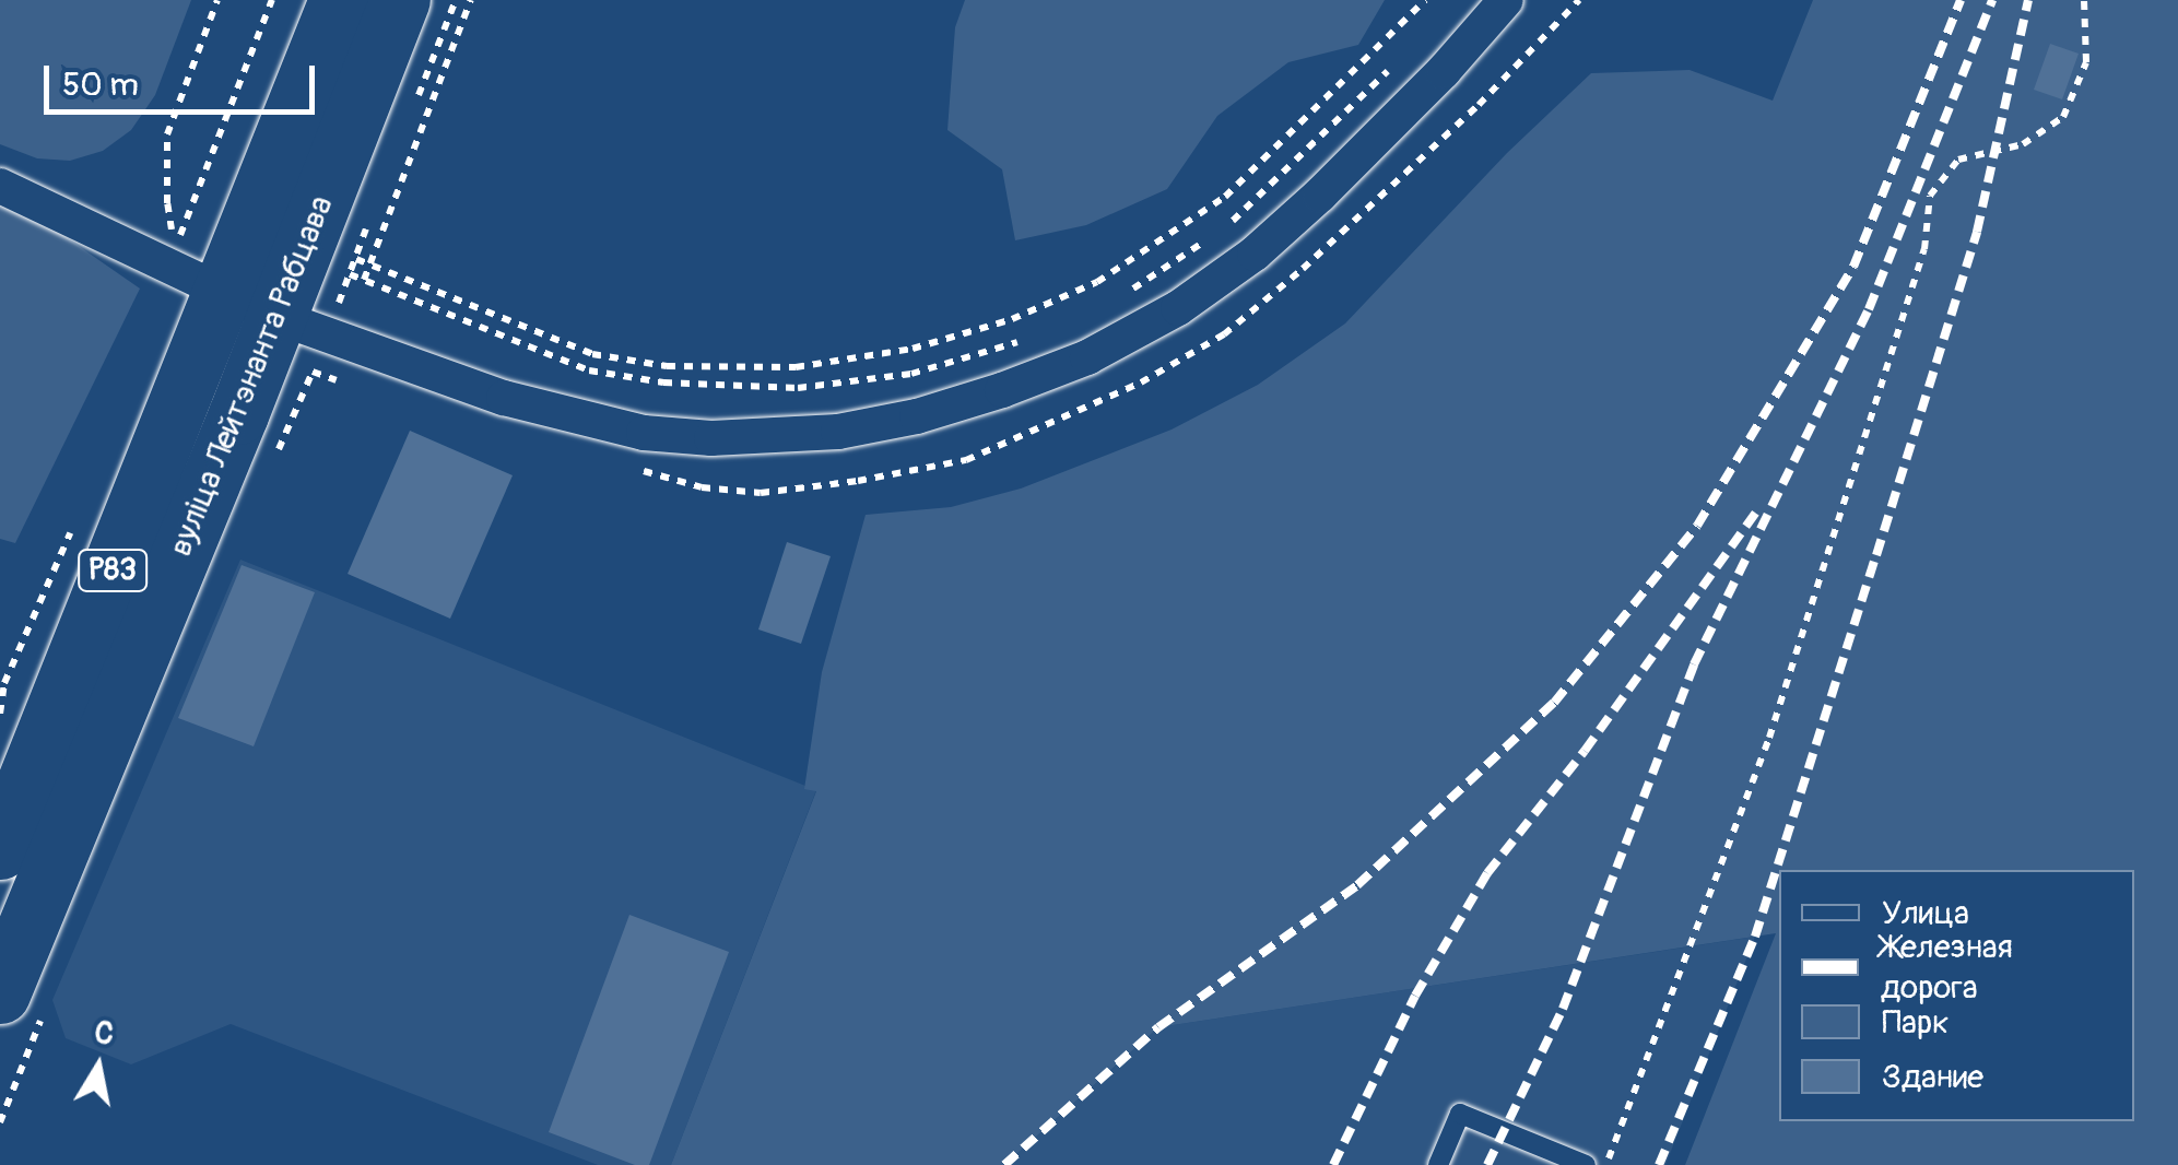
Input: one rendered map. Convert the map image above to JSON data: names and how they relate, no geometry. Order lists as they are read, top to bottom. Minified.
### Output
{"streets":{"highway":["вуліца Лейтэнанта Рабцава","Р83"]},"legend":["Улица","Железная дорога","Парк","Здание"],"scale_bar":"50 m","north":"top"}
